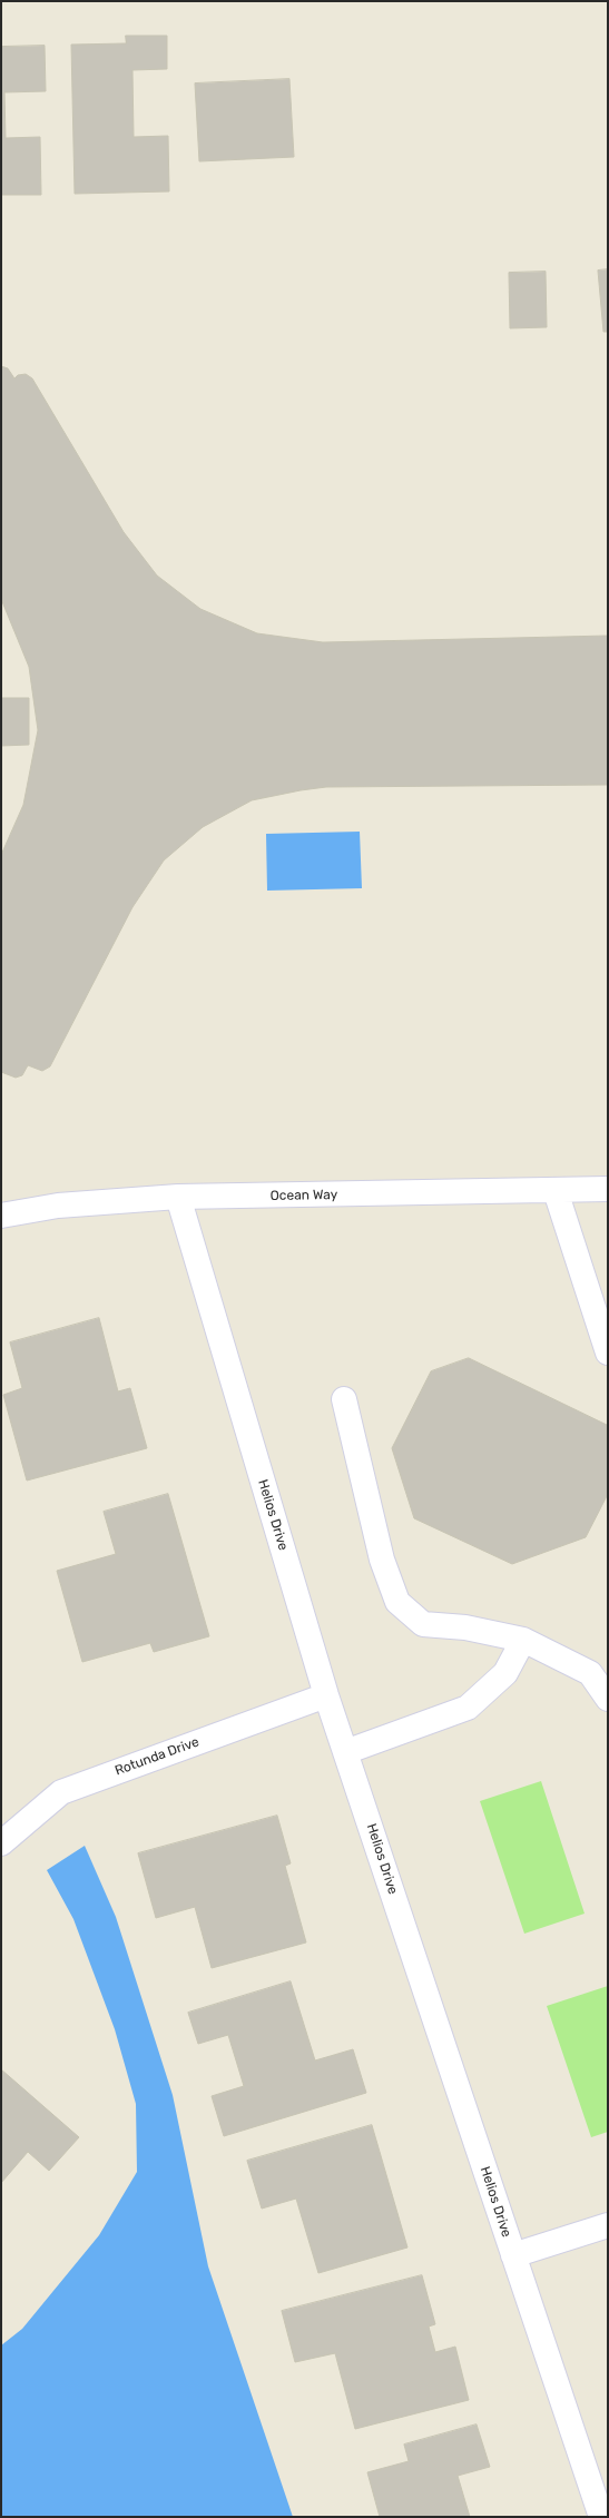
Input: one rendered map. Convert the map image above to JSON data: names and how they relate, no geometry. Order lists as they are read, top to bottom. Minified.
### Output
{"streets":{"street":["Ocean Way","Helios Drive","Rotunda Drive"]},"crossings":[["Ocean Way","Helios Drive"],["Helios Drive","Rotunda Drive"]]}
